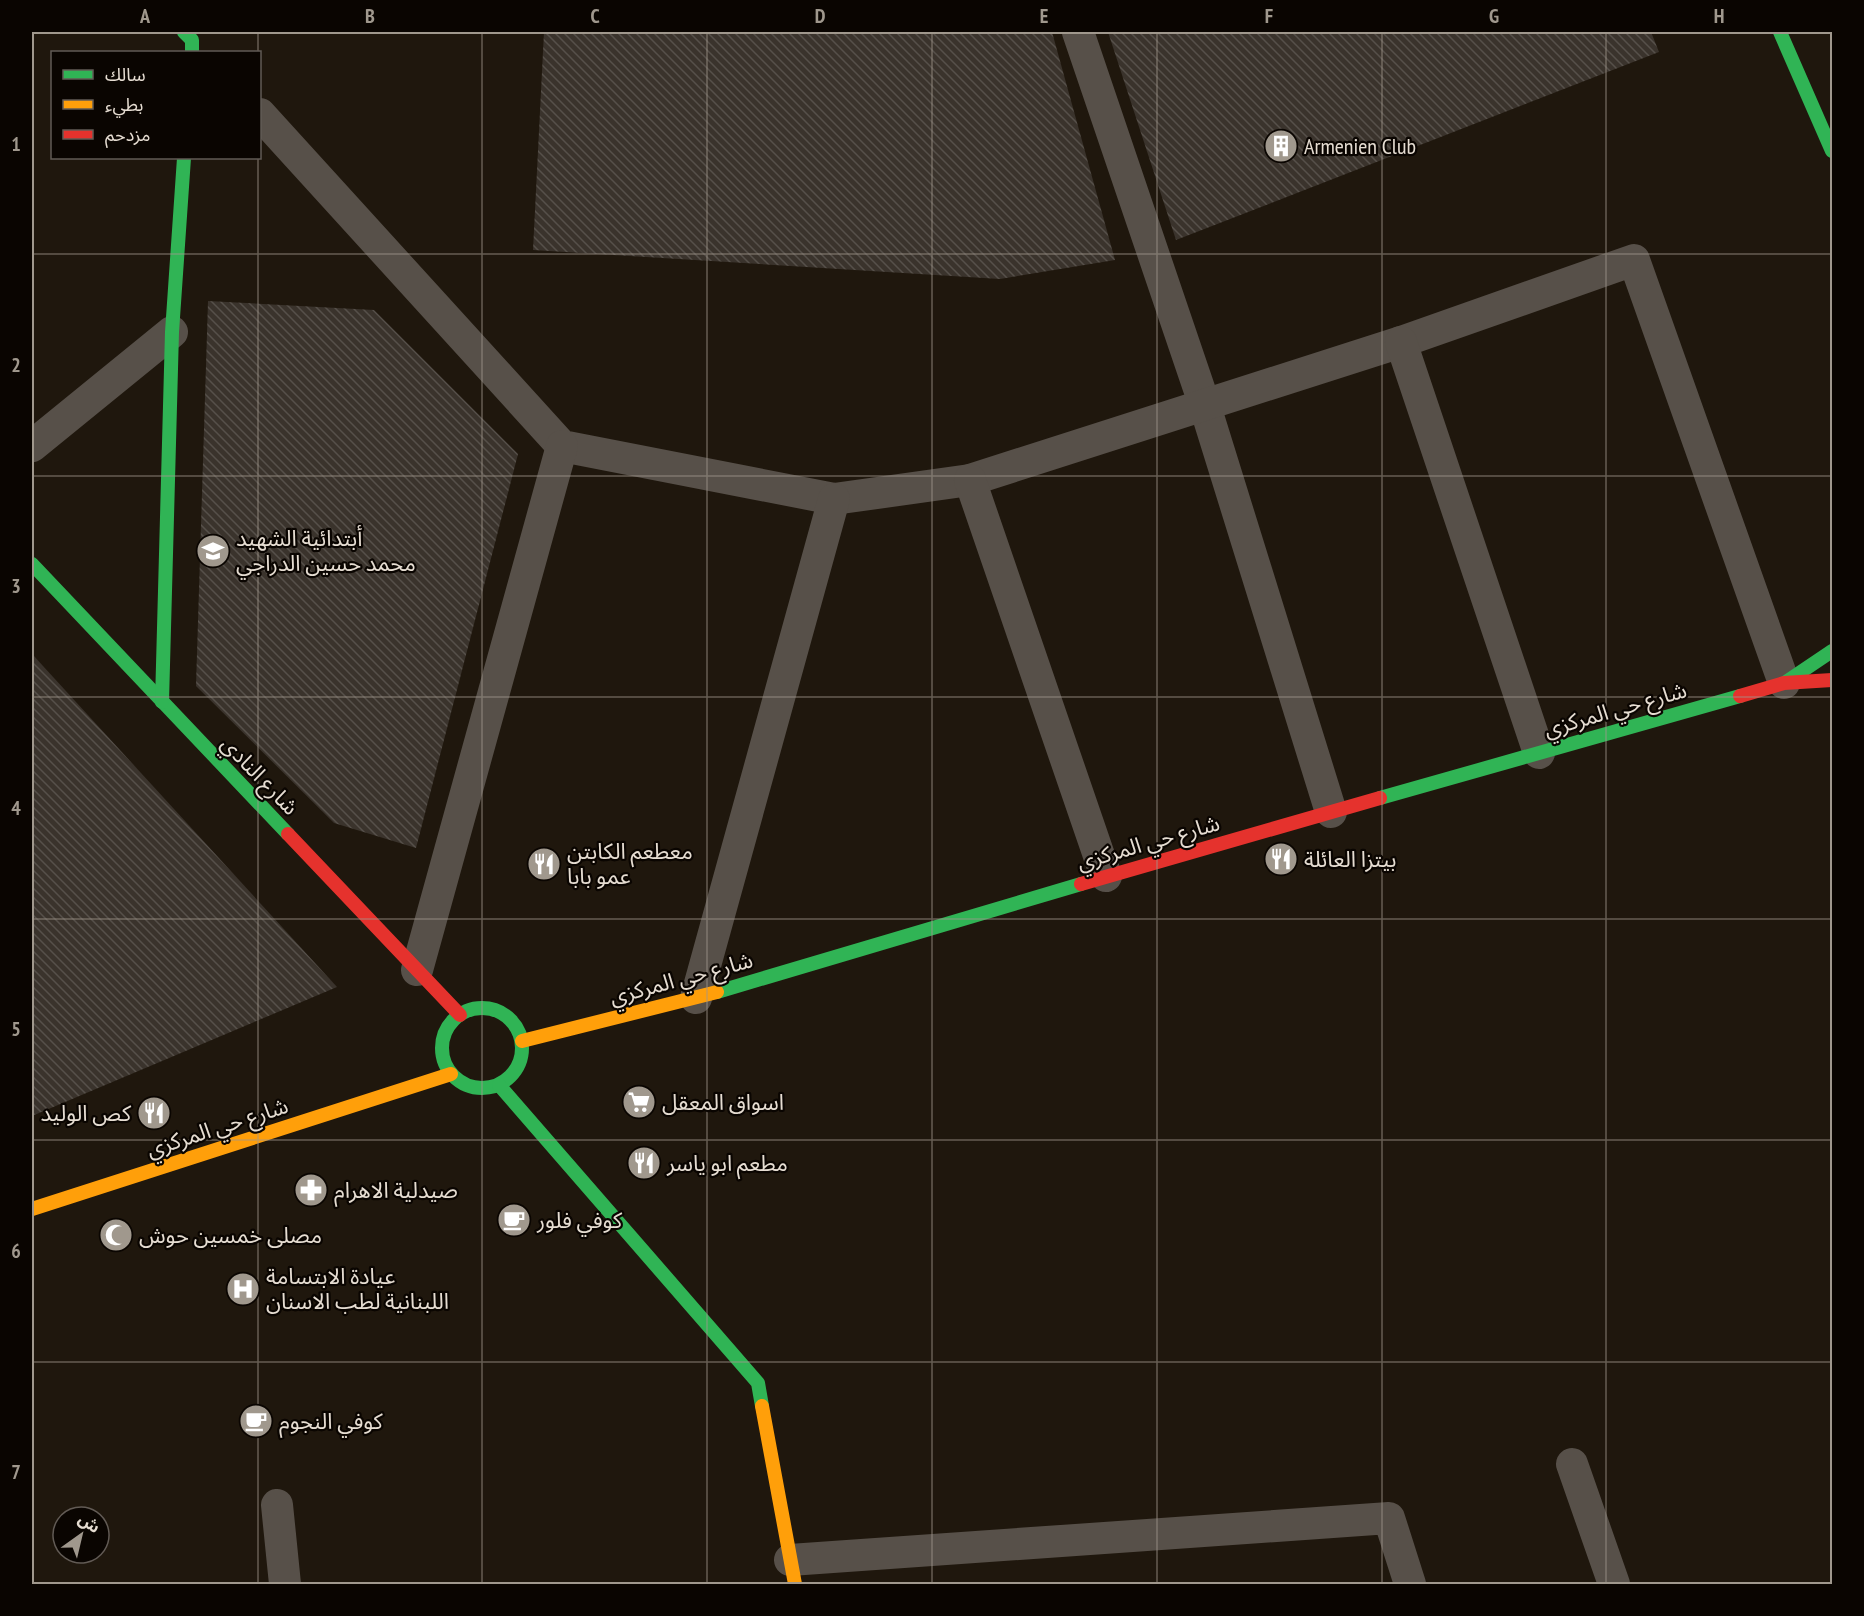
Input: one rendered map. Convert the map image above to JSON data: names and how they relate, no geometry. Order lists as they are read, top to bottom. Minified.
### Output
{"streets":{"main road":["شارع حي المركزي","شارع النادي"]},"crossings":[["شارع حي المركزي","شارع النادي"]],"places":{"building":["Armenien Club"],"school or university":["أبتدائية الشهيد محمد حسين الدراجي"],"restaurant":["بيتزا العائلة","معطعم الكابتن عمو بابا","كص الوليد","مطعم ابو ياسر"],"supermarket":["اسواق المعقل"],"pharmacy":["صيدلية الاهرام"],"cafe":["كوفي فلور","كوفي النجوم"],"mosque":["مصلى خمسين حوش"],"hospital":["عيادة الابتسامة اللبنانية لطب الاسنان"]},"legend":["سالك","بطيء","مزدحم"],"north":"top right","grid":{"columns":["A","B","C","D","E","F","G","H"],"rows":["1","2","3","4","5","6","7"]}}
